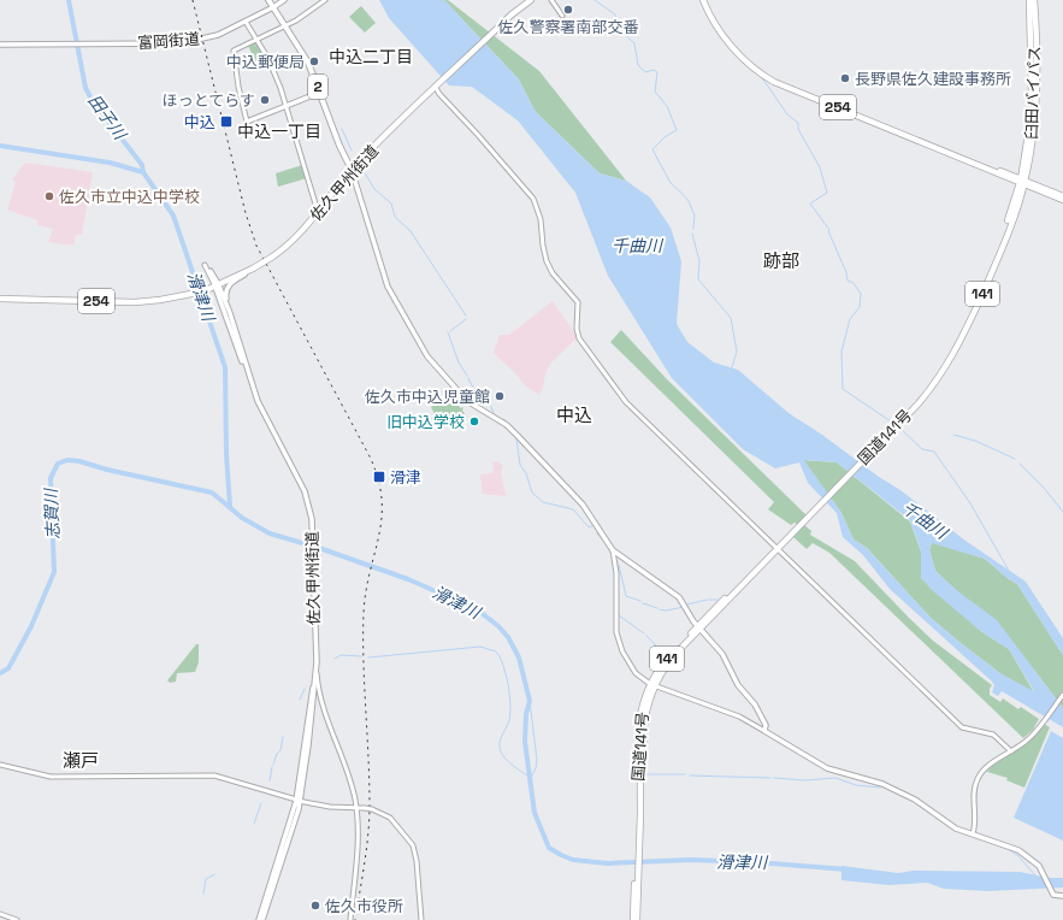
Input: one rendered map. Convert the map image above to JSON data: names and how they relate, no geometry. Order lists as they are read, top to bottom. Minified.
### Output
{"streets":{"highway":["臼田バイパス","254","佐久甲州街道","141","国道141号"],"main road":["富岡街道","2"]},"crossings":[["富岡街道","2"],["2","佐久甲州街道"],["臼田バイパス","254"],["臼田バイパス","国道141号"],["254","佐久甲州街道"],["254","国道141号"]],"districts":["中込二丁目","中込一丁目","跡部","中込","瀬戸"],"water":["田子川","千曲川","滑津川","志賀川"],"places":{"other":["佐久警察署南部交番","中込郵便局","長野県佐久建設事務所","ほっとてらす","佐久市立中込中学校","佐久市中込児童館","旧中込学校","佐久市役所"],"transit":["中込","滑津"]}}
